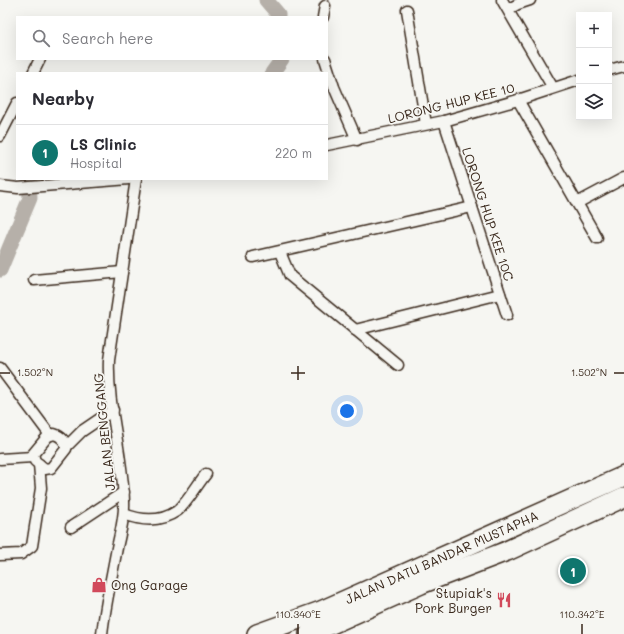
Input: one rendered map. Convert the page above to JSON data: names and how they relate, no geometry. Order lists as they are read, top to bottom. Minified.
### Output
{"streets":{"highway":["JALAN DATU BANDAR MUSTAPHA"],"street":["LORONG HUP KEE 10","LORONG HUP KEE 10C","JALAN BENGGANG"]},"crossings":[["LORONG HUP KEE 10","LORONG HUP KEE 10C"]],"places":{"shop":["Ong Garage"],"restaurant":["Stupiak's Pork Burger"]},"page":{"map_buttons":["+","−"],"search":"Search here","heading":"Nearby","list":[{"mark":"1","name":"LS Clinic","note":"Hospital","value":"220 m"}],"pins":"1"},"coordinates":["1.502°N","110.340°E","110.342°E"]}
